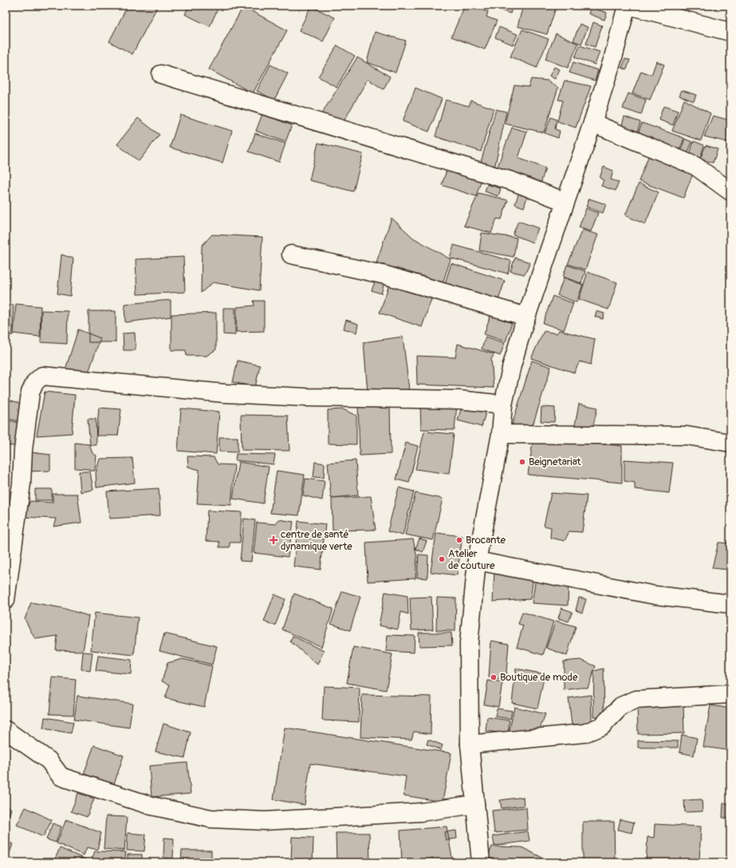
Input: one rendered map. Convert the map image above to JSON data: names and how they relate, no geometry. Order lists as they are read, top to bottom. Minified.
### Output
{"places":{"other":["Beignetariat","Brocante","Atelier de couture","Boutique de mode"],"health":["centre de santé dynamique verte"]}}
